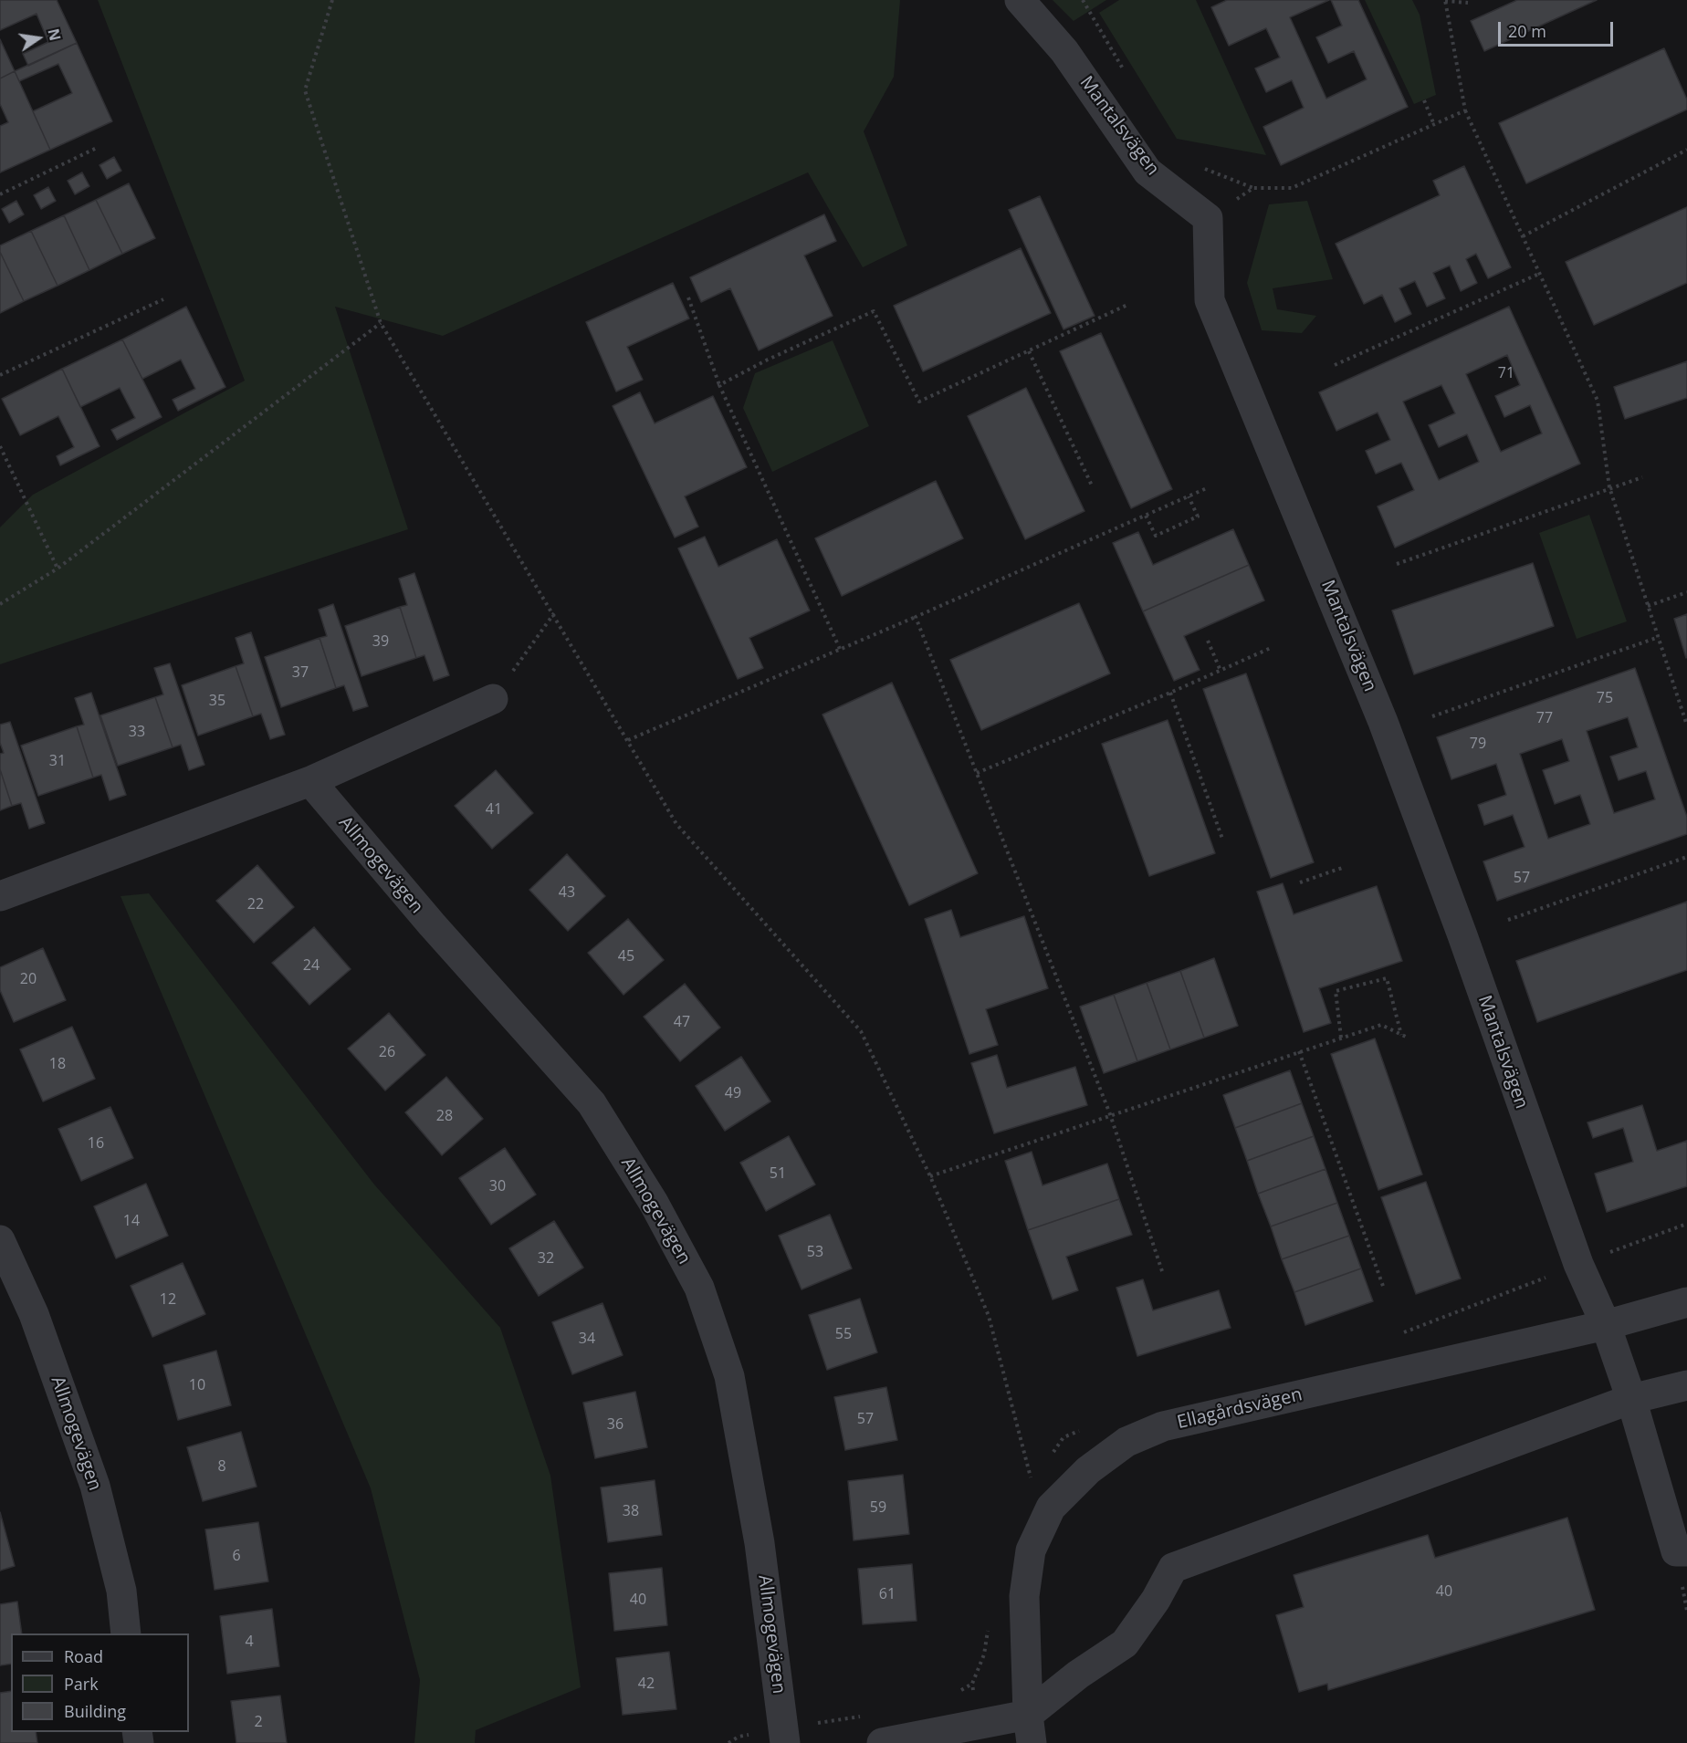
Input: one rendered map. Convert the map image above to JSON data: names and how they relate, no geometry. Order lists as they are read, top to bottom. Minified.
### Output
{"streets":{"street":["Mantalsvägen","Allmogevägen","Ellagårdsvägen"]},"crossings":[["Mantalsvägen","Ellagårdsvägen"]],"house_numbers":["71","39","37","75","35","77","33","79","31","41","57","43","22","45","24","20","47","26","18","49","28","16","51","30","14","53","32","12","55","34","10","57","36","8","59","38","6","40","61","40","4","42","2"],"legend":["Road","Park","Building"],"scale_bar":"20 m","north":"right"}
